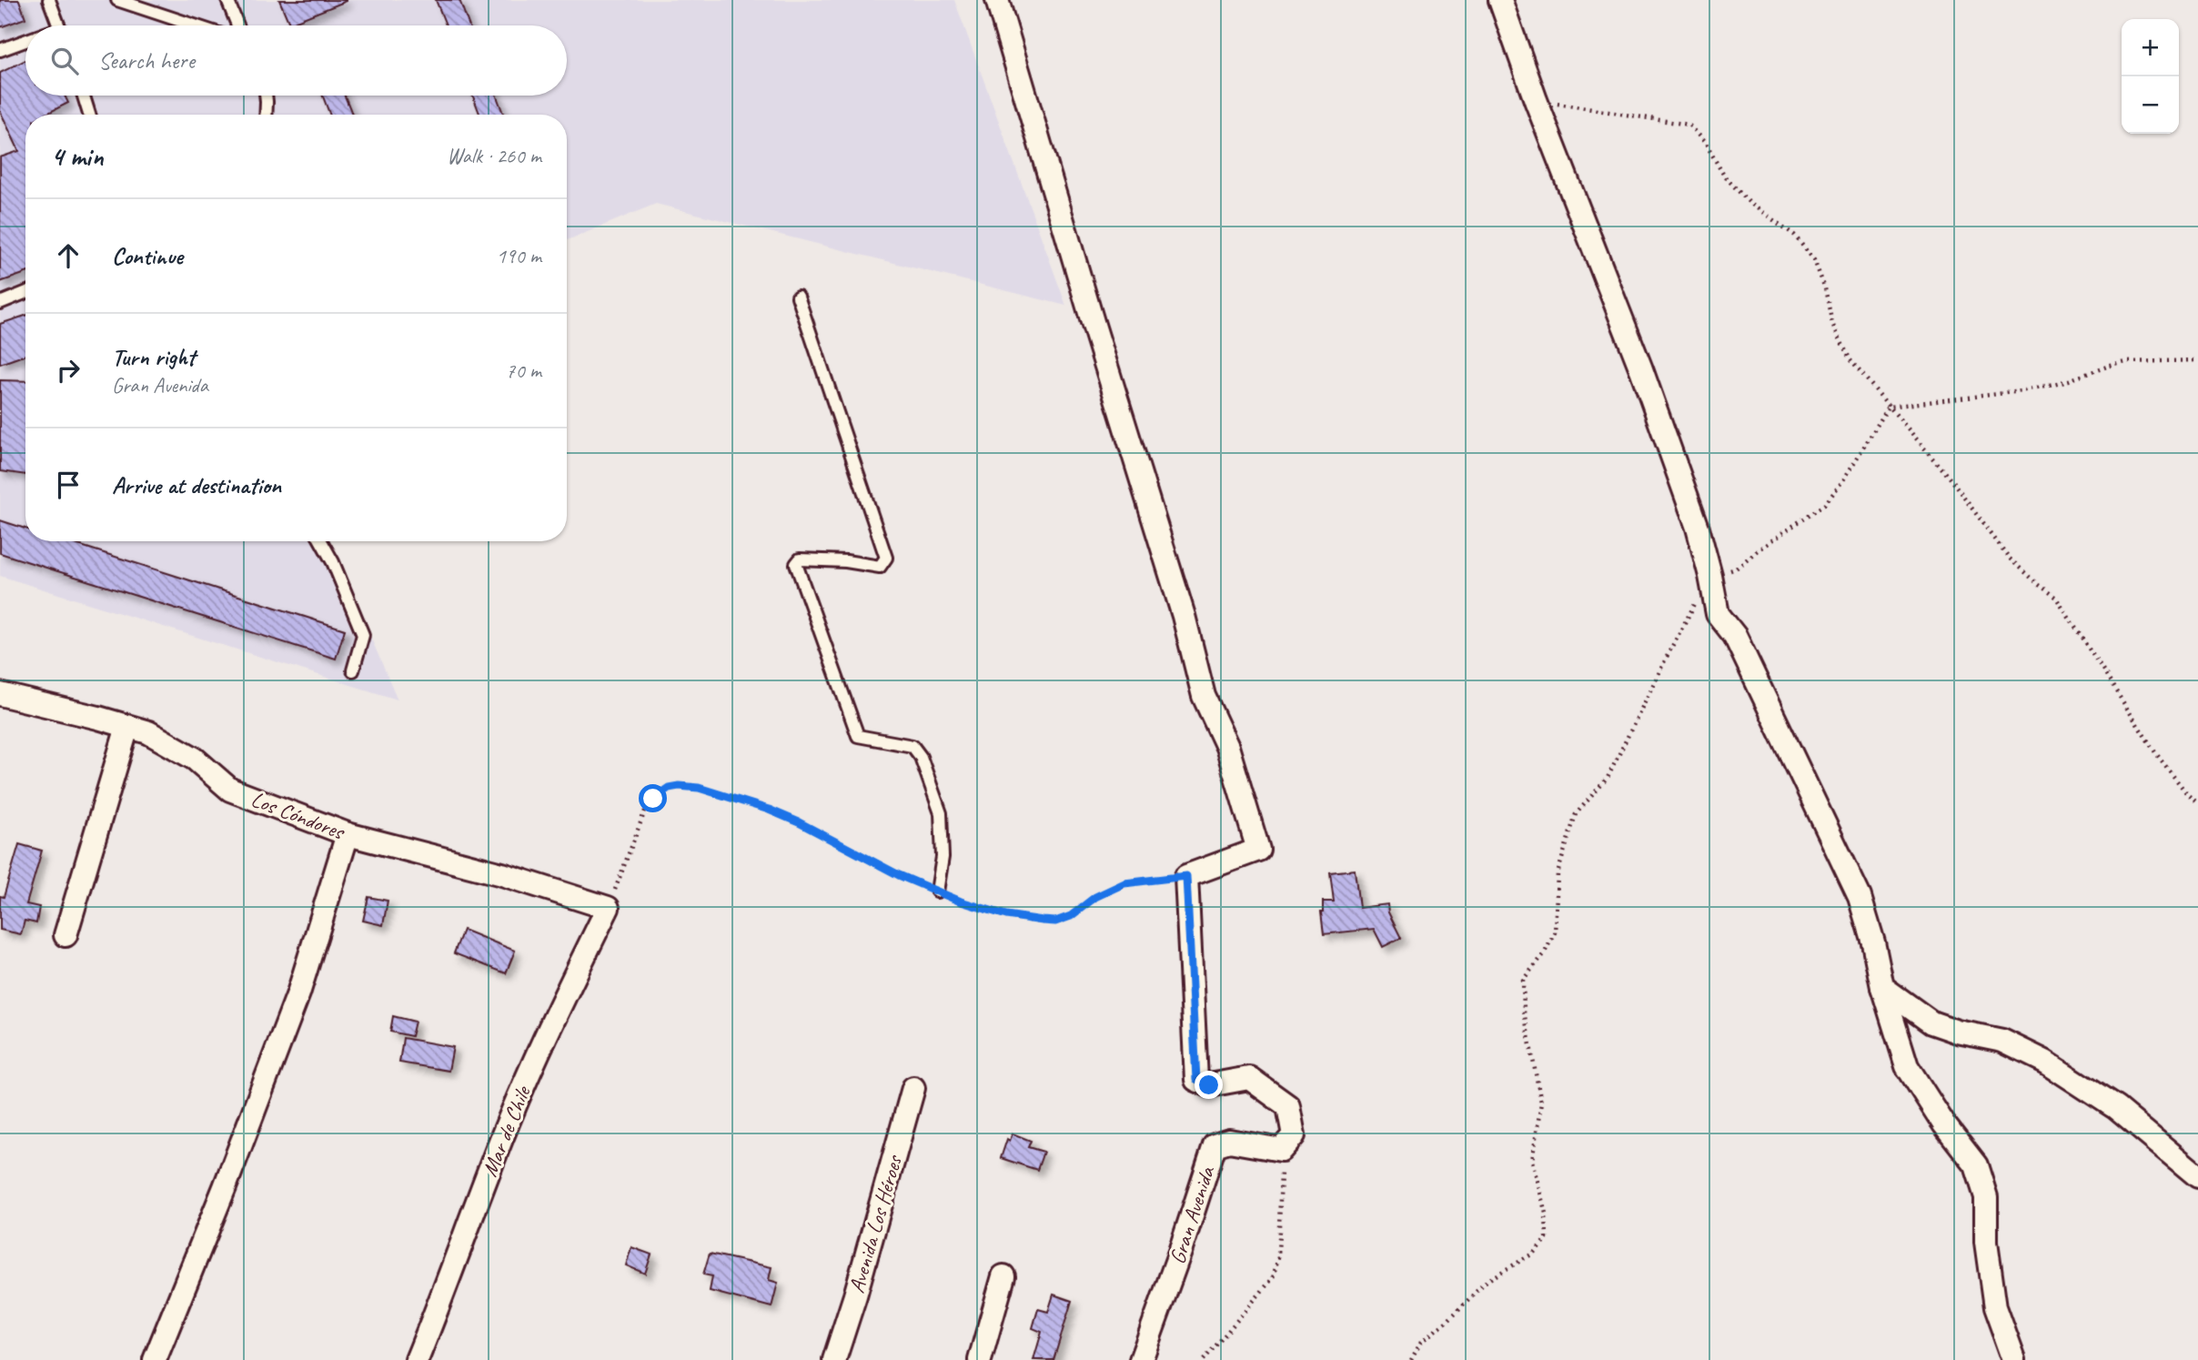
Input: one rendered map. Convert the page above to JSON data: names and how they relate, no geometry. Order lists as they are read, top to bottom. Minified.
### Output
{"streets":{"street":["Los Cóndores","Mar de Chile","Gran Avenida","Avenida Los Héroes"]},"crossings":[["Los Cóndores","Mar de Chile"]],"page":{"map_buttons":["+","−"],"search":"Search here","heading":["4 min","Walk · 260 m"],"list":[["Continue","190 m"],["Turn right","Gran Avenida","70 m"],"Arrive at destination"]}}
